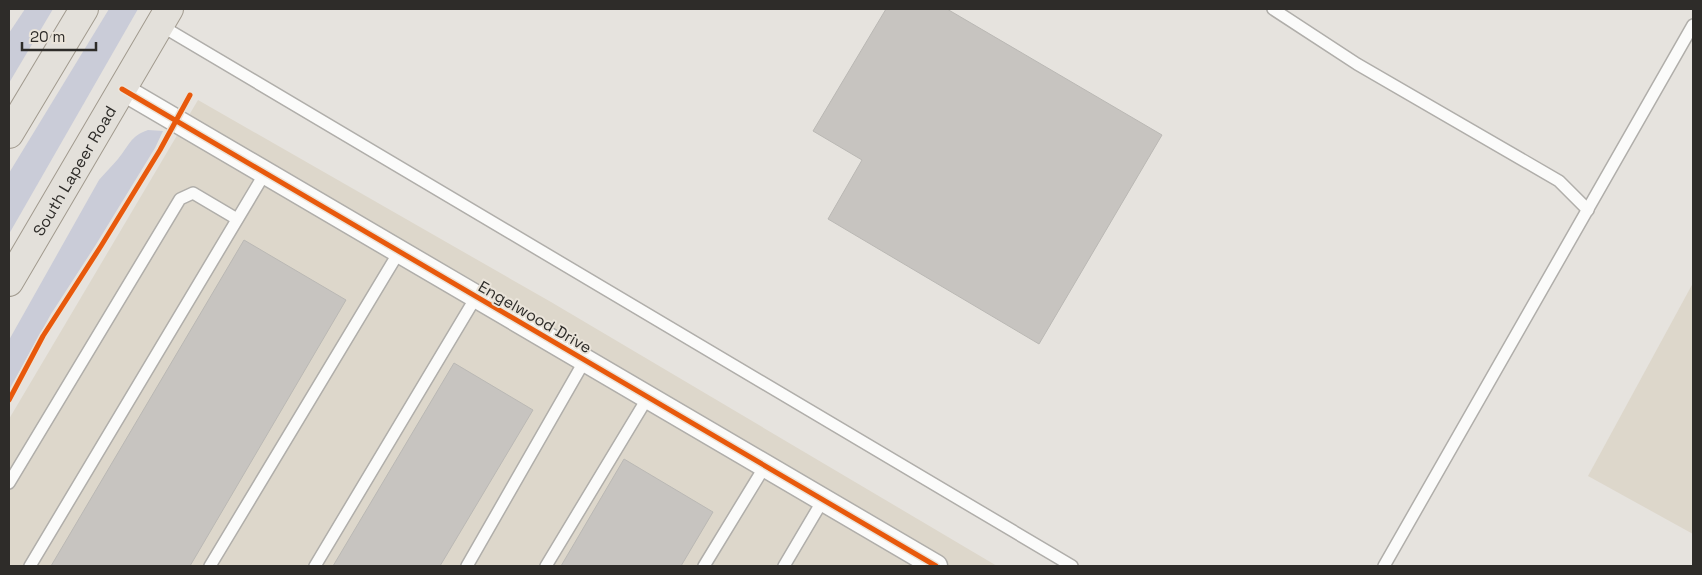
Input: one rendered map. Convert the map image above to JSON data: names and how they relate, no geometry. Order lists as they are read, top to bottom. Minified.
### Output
{"streets":{"main road":["South Lapeer Road"],"street":["Engelwood Drive"]},"crossings":[["South Lapeer Road","Engelwood Drive"]],"scale_bar":"20 m"}
